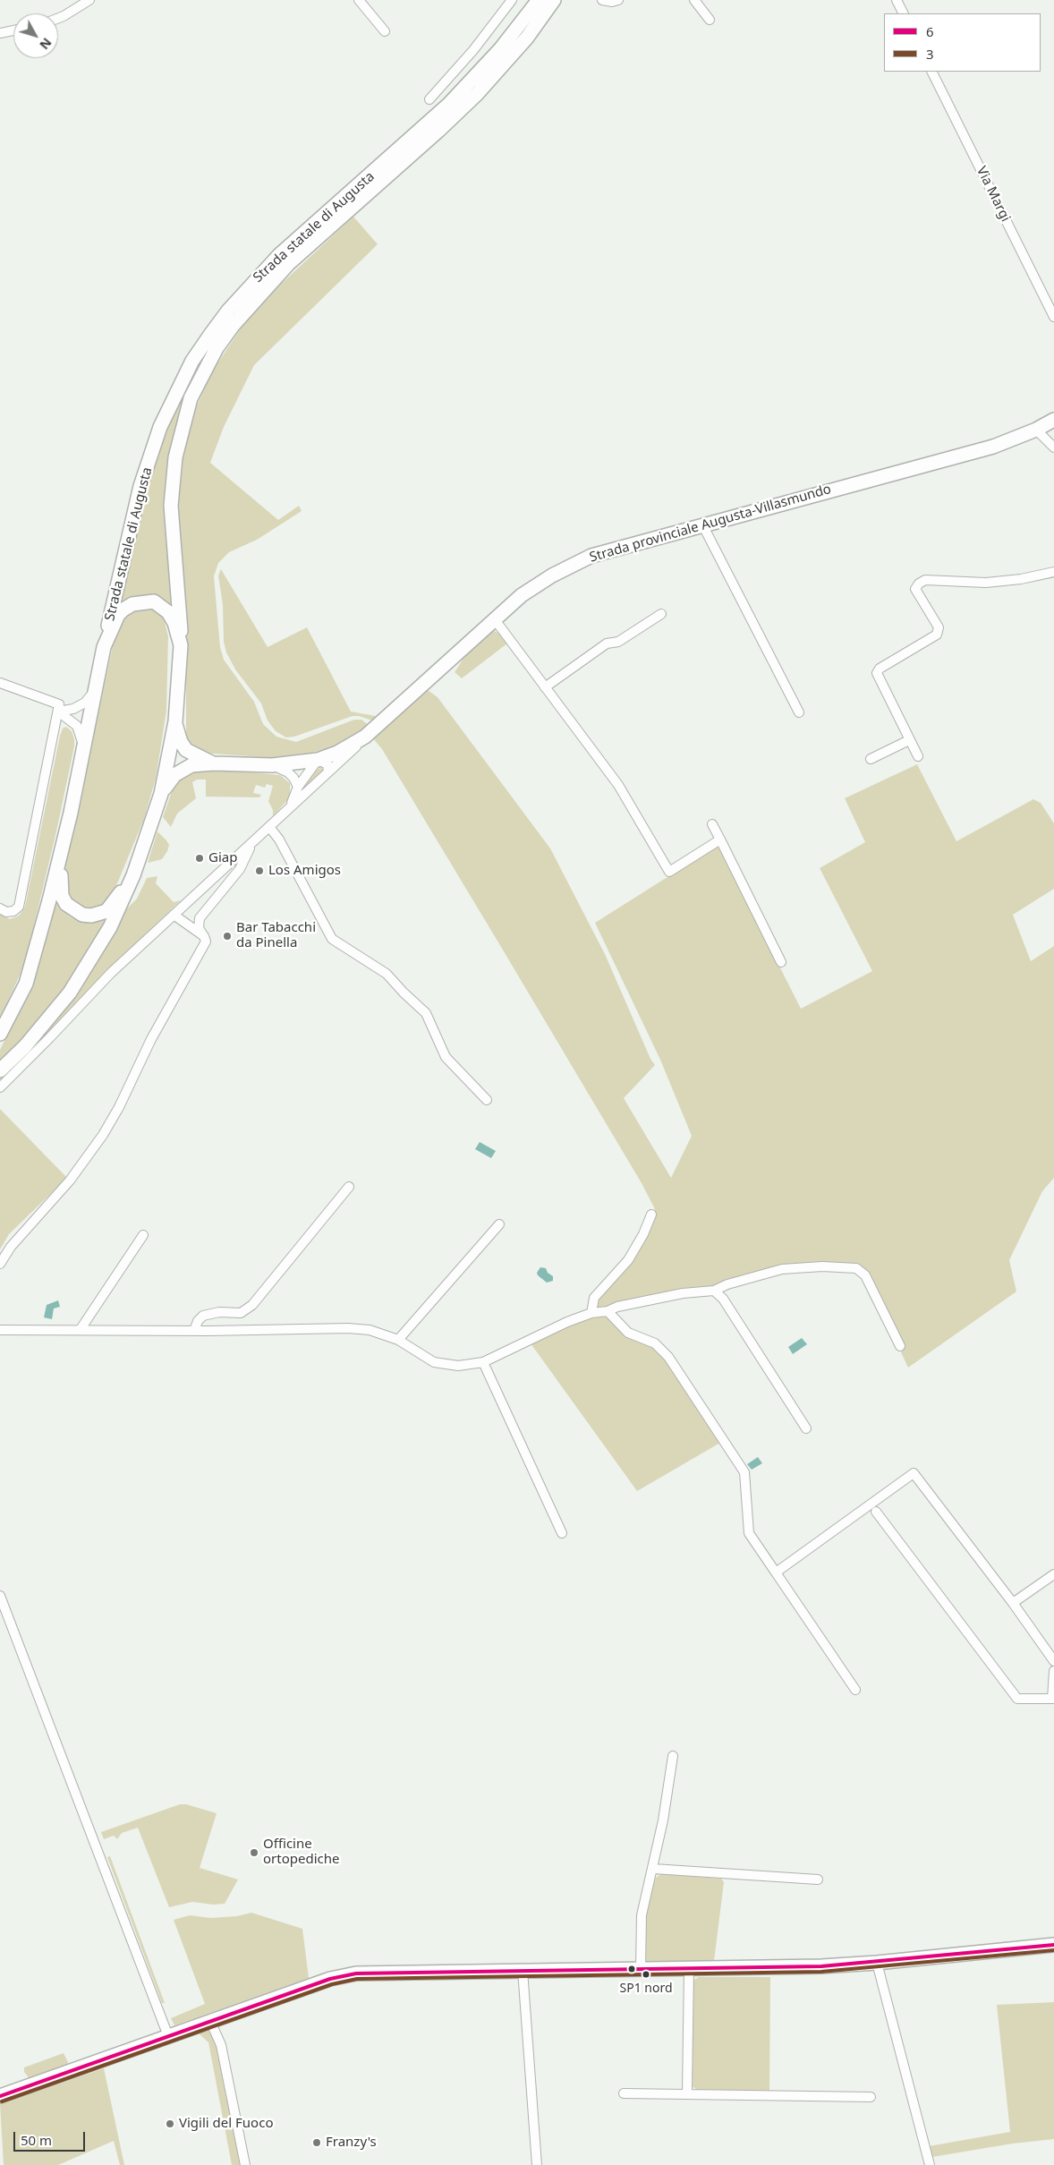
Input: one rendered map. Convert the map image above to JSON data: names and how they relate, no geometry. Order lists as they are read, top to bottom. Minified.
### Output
{"streets":{"main road":["Strada statale di Augusta","Strada provinciale Augusta-Villasmundo"],"street":["Via Margi"]},"places":["Giap","Los Amigos","Bar Tabacchi da Pinella","Officine ortopediche","SP1 nord","Vigili del Fuoco","Franzy's"],"lines":["transit line 6","transit line 3"],"legend":["6","3"],"scale_bar":"50 m","north":"bottom right"}
